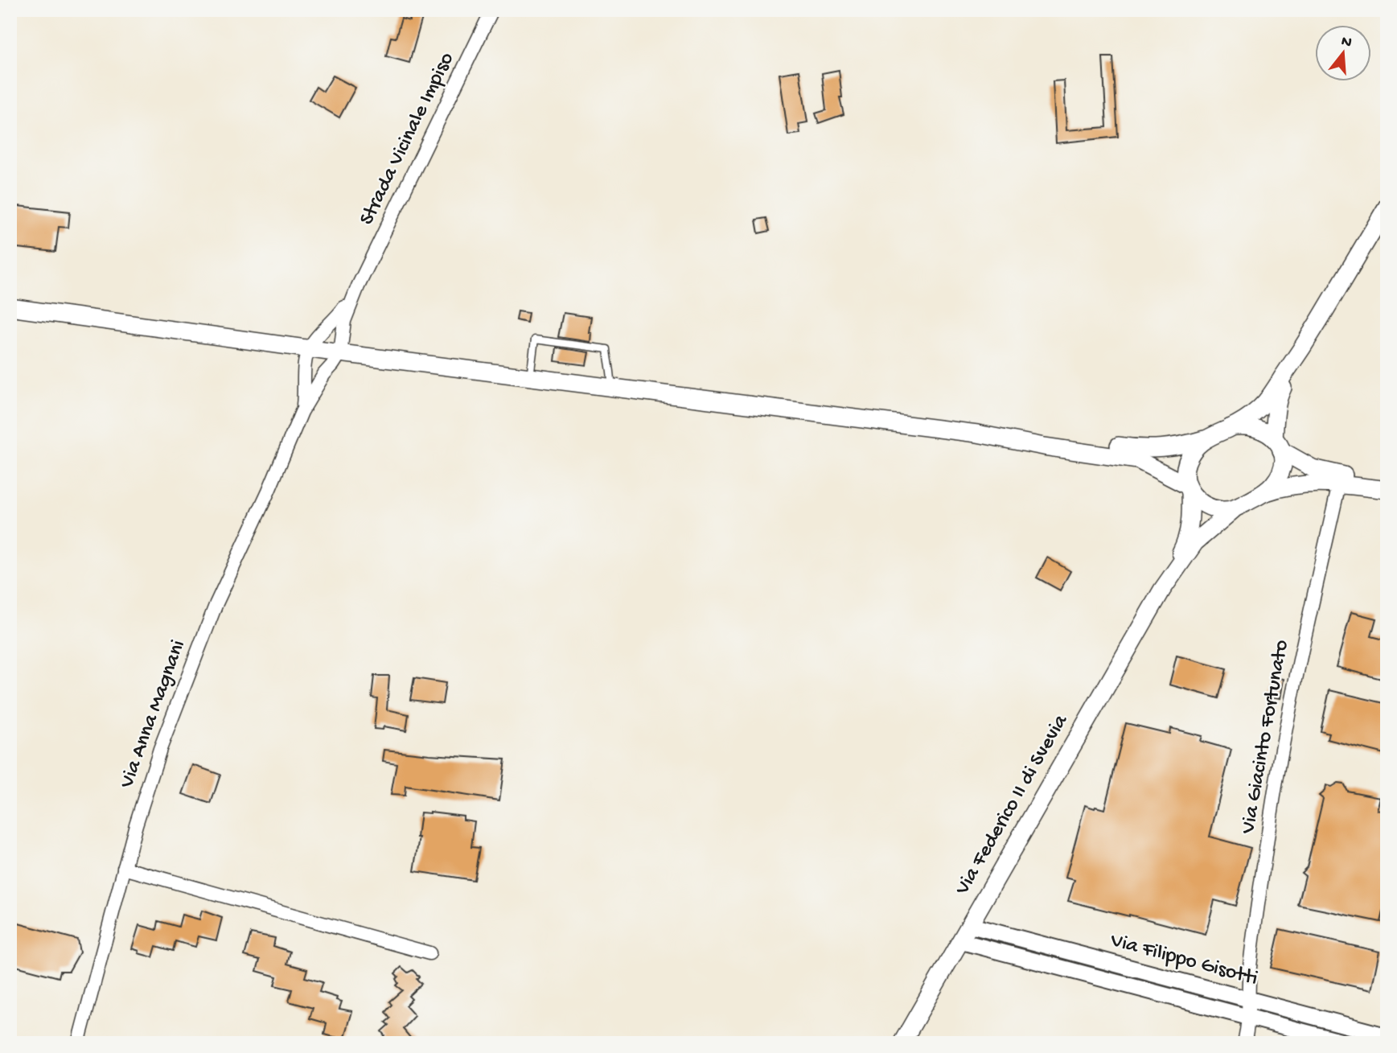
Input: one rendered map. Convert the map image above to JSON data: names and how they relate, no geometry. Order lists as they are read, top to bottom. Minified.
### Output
{"streets":{"main road":["Via Federico II di Svevia"],"street":["Strada Vicinale Impiso","Via Anna Magnani","Via Giacinto Fortunato","Via Filippo Gisotti"]},"crossings":[["Via Giacinto Fortunato","Via Filippo Gisotti"],["Via Federico II di Svevia","Via Filippo Gisotti"]],"north":"top"}
